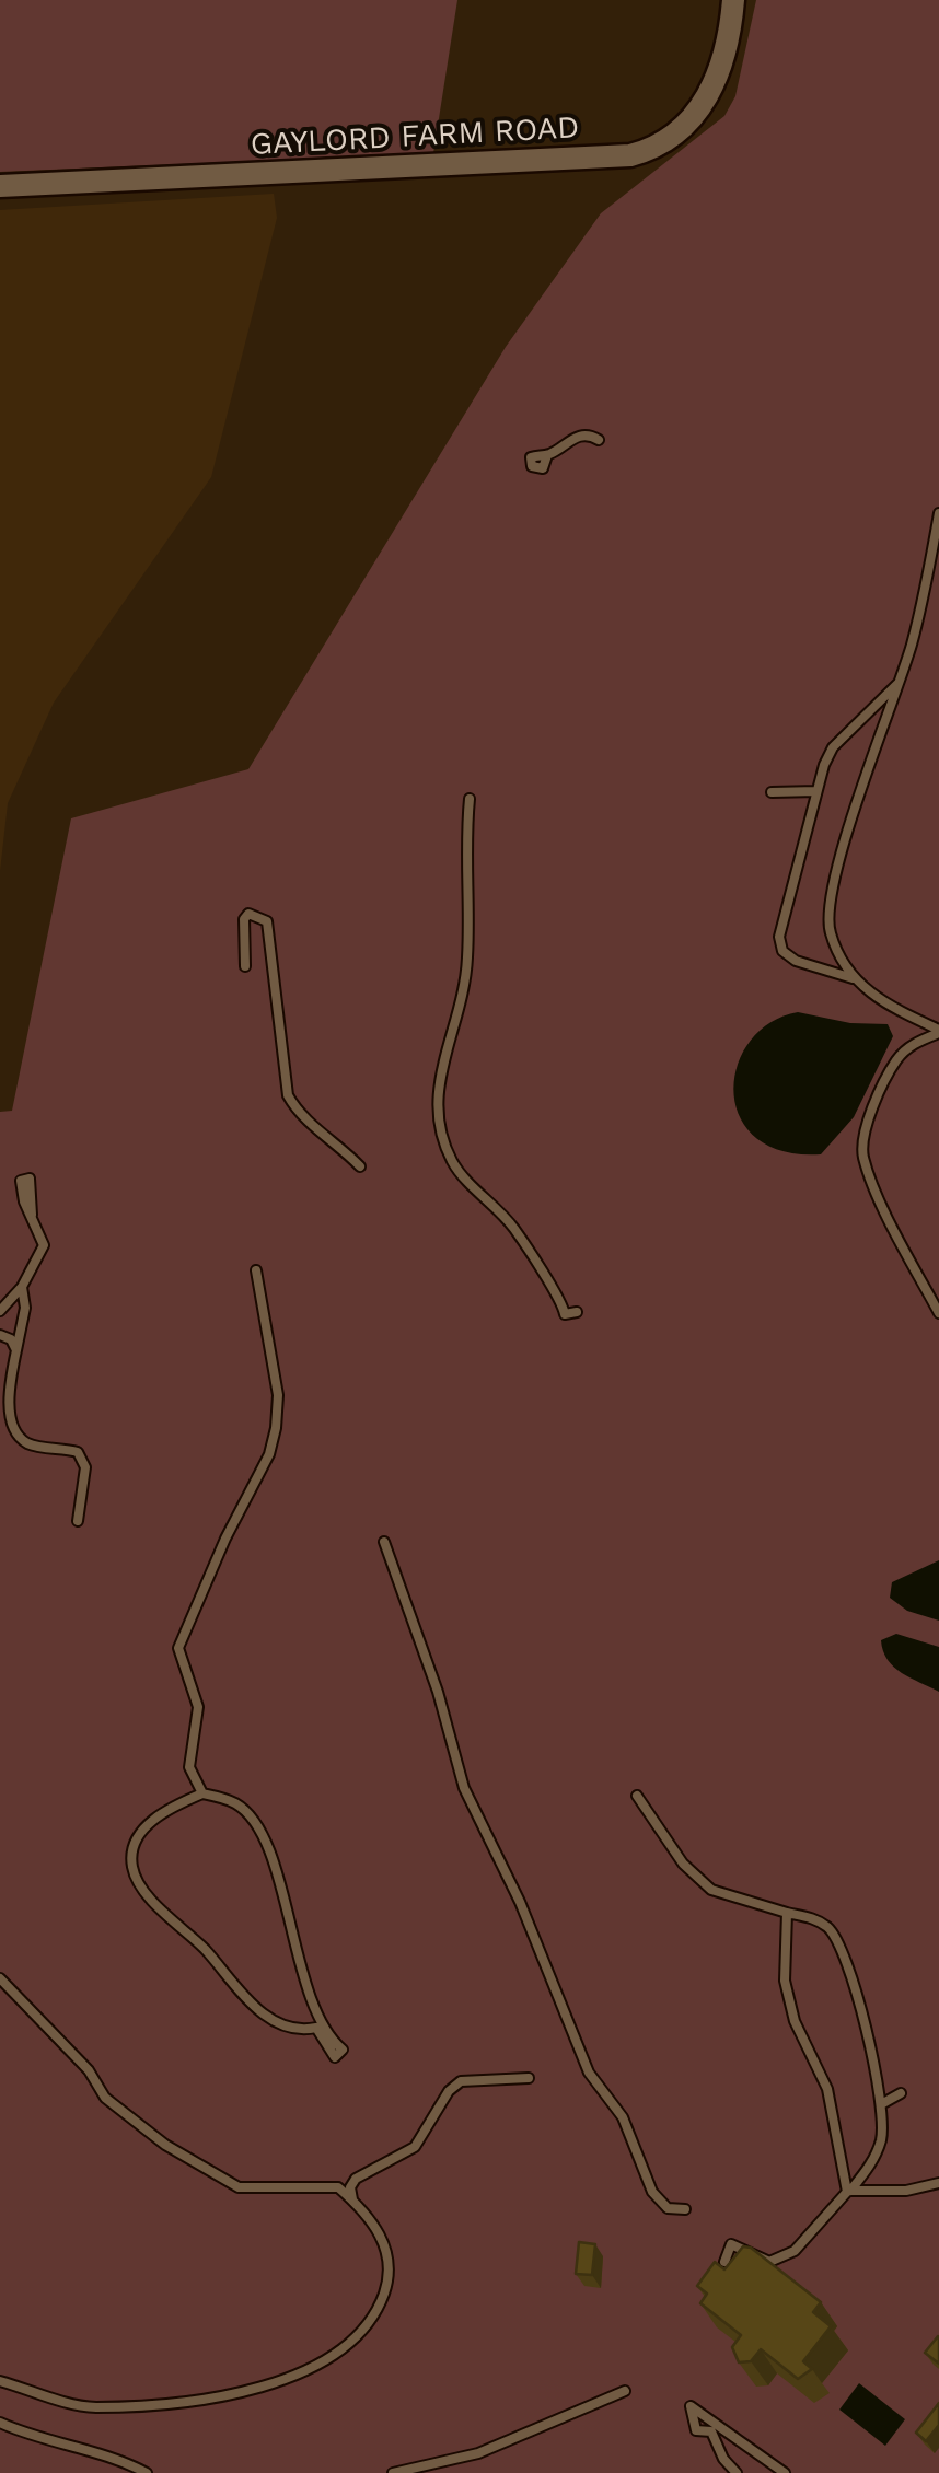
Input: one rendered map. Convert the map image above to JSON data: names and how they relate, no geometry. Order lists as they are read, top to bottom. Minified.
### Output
{"streets":{"street":["GAYLORD FARM ROAD"]}}
